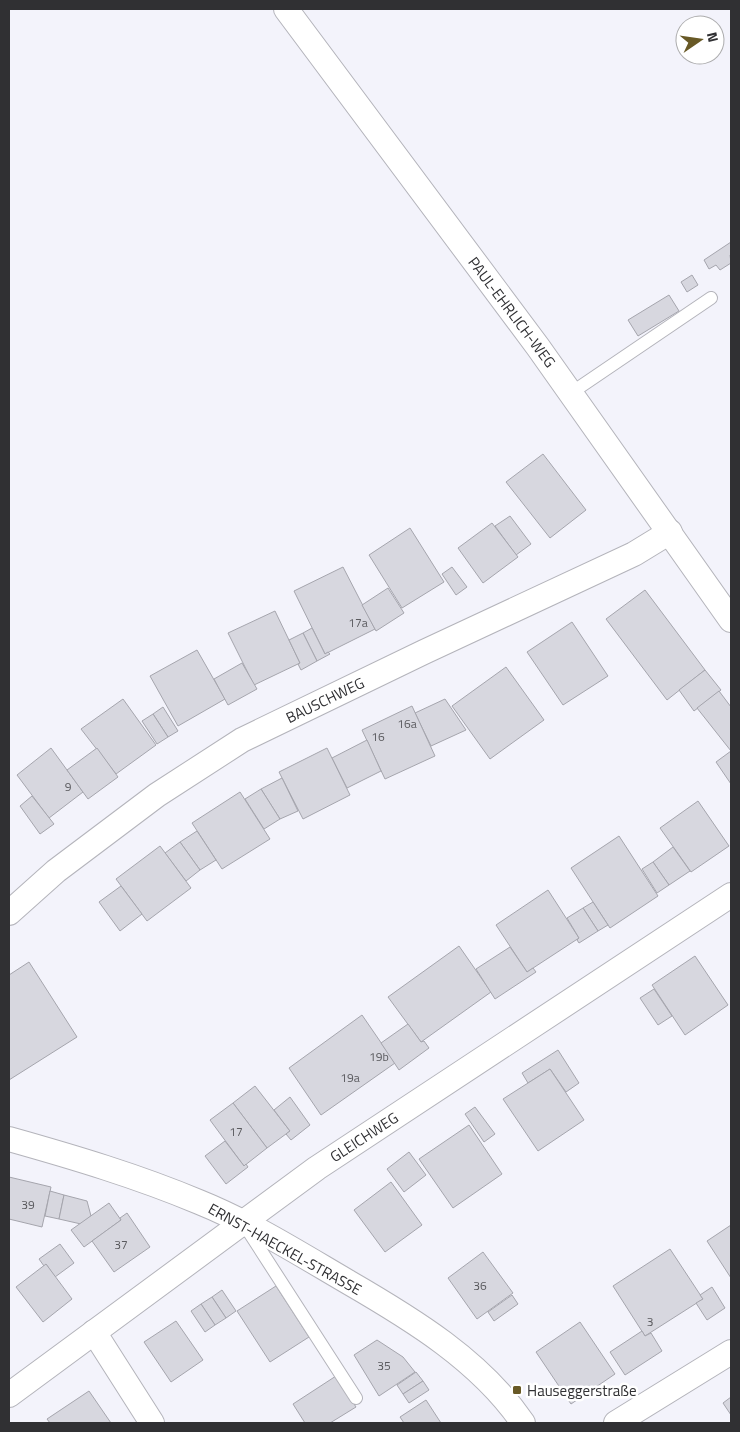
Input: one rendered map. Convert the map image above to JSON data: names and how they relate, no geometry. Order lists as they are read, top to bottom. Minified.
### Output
{"streets":{"street":["PAUL-EHRLICH-WEG","BAUSCHWEG","GLEICHWEG","ERNST-HAECKEL-STRASSE"]},"crossings":[["PAUL-EHRLICH-WEG","BAUSCHWEG"],["GLEICHWEG","ERNST-HAECKEL-STRASSE"]],"places":{"transit":["Hauseggerstraße"]},"house_numbers":["17a","16a","16","9","19b","19a","17","39","37","36","3","35"],"north":"right"}
